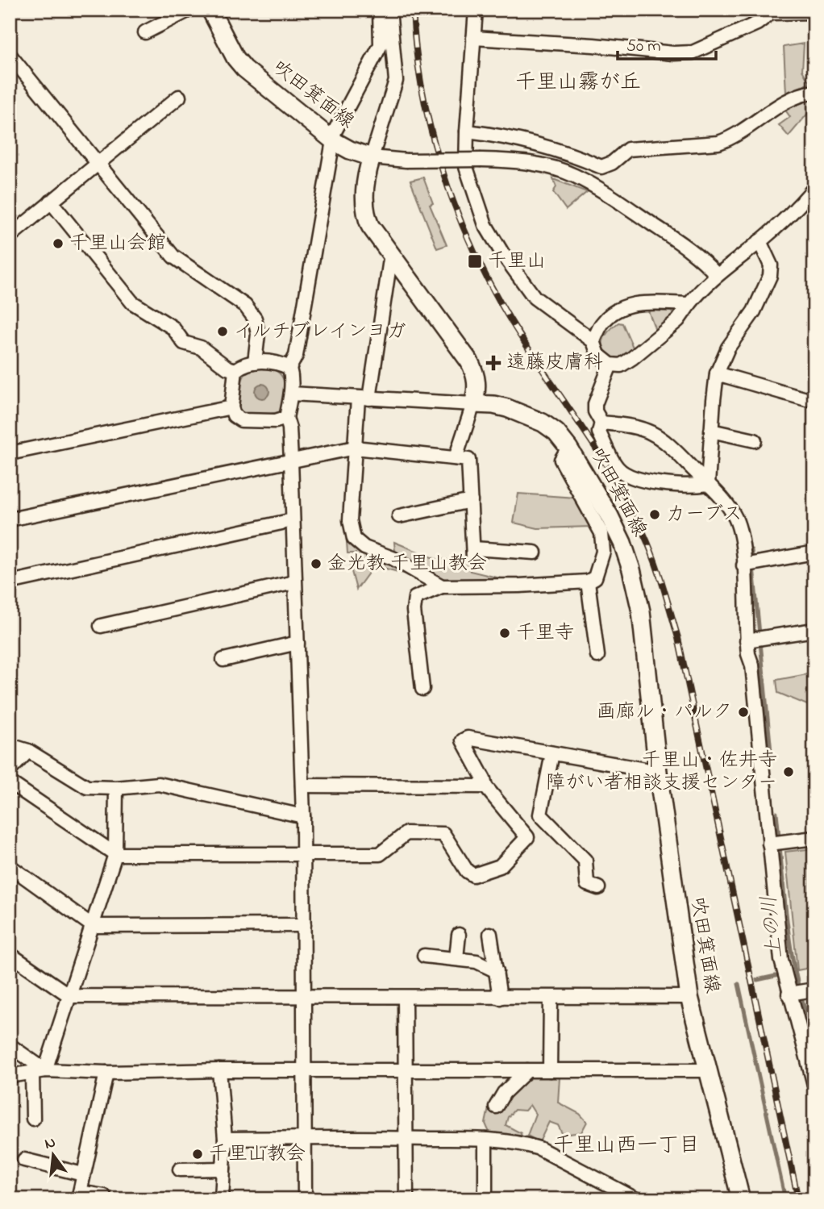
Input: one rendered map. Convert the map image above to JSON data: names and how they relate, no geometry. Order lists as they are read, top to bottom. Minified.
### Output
{"streets":{"main road":["吹田箕面線"]},"districts":["千里山霧が丘","千里山西一丁目"],"water":["上の川"],"places":{"other":["千里山会館","イルチブレインヨガ","カーブス","金光教 千里山教会","千里寺","画廊ル・パルク","千里山・佐井寺 障がい者相談支援センター","千里山教会"],"transit":["千里山"],"health":["遠藤皮膚科"]},"scale_bar":"50 m","north":"top"}
